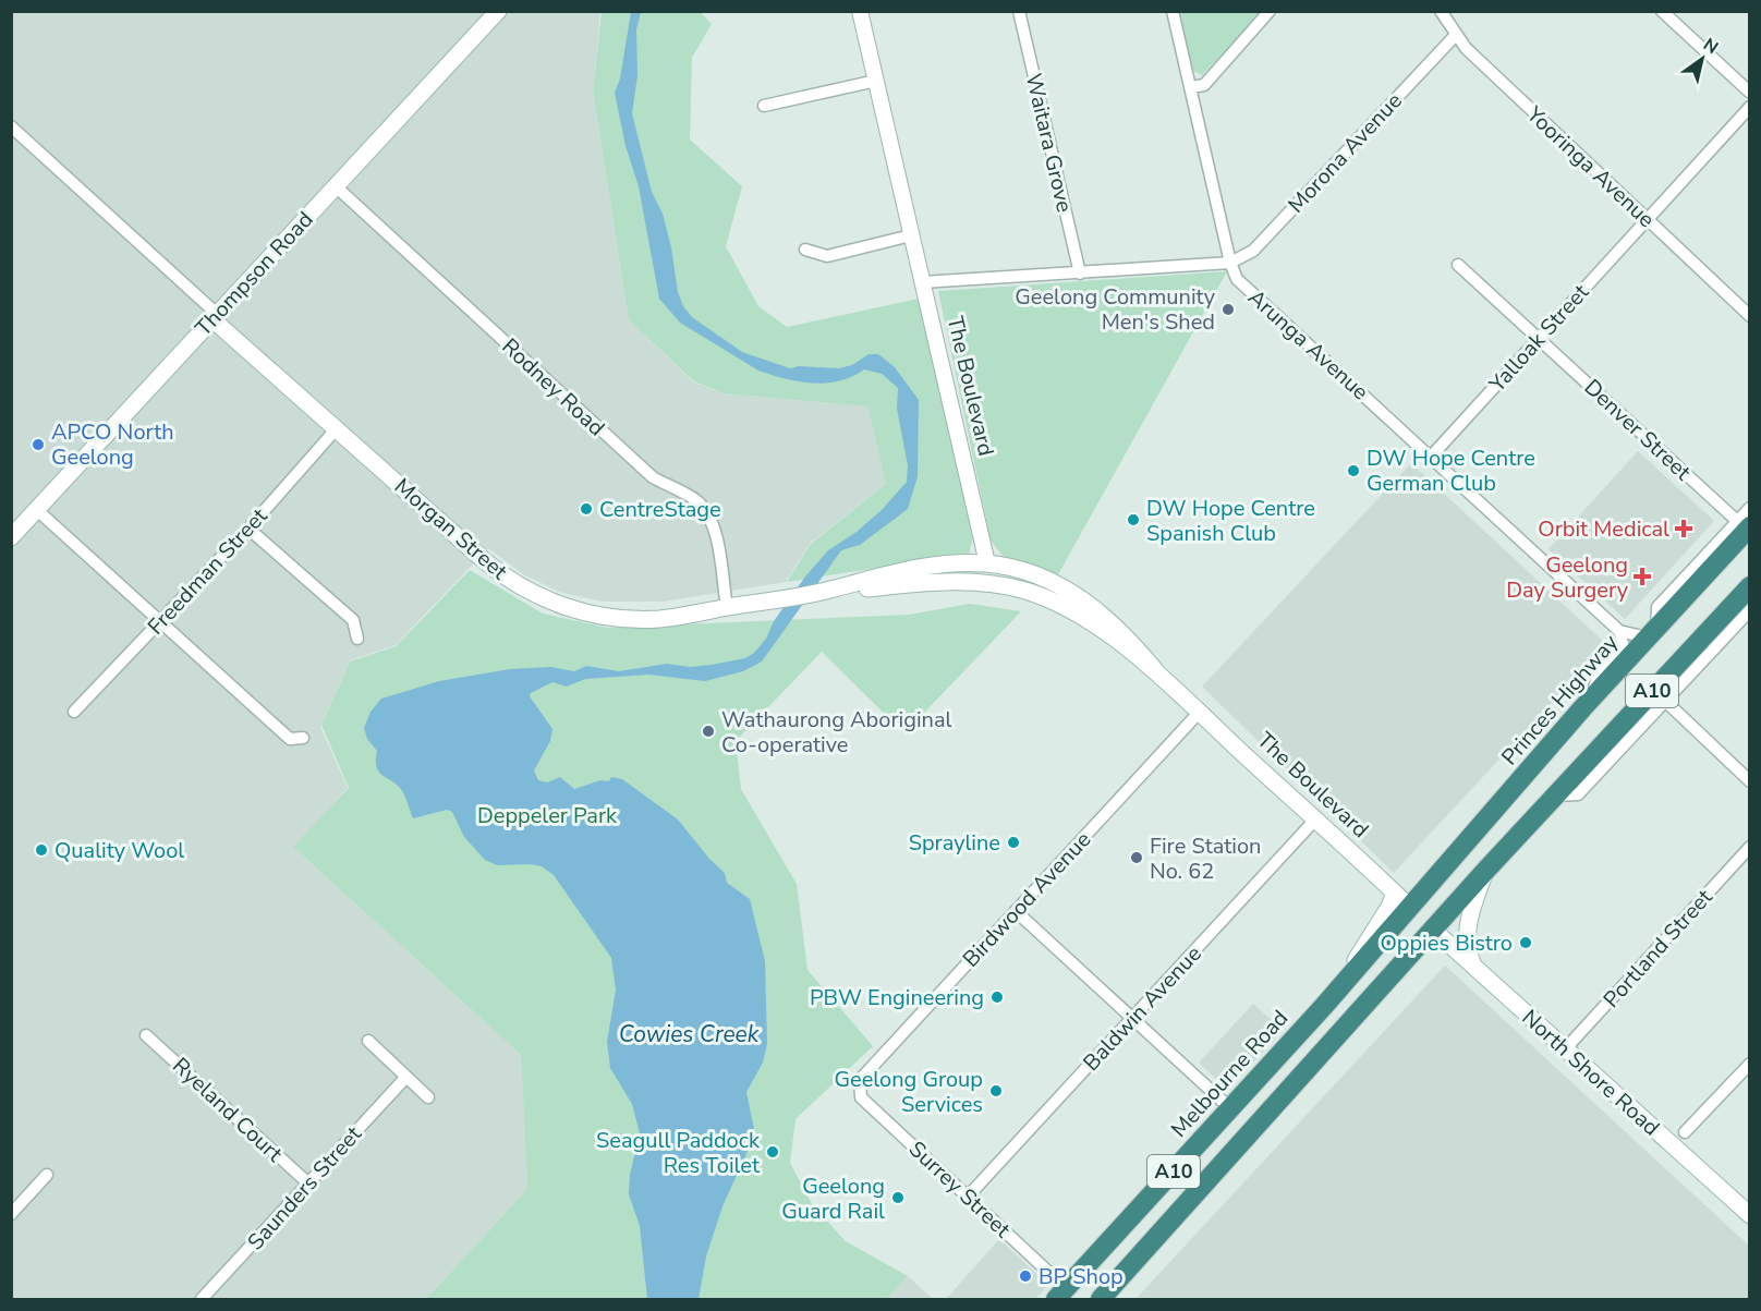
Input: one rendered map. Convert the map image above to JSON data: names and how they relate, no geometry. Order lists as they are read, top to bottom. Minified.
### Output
{"streets":{"highway":["The Boulevard","A10","Princes Highway","Melbourne Road"],"main road":["Thompson Road","Morgan Street","North Shore Road"],"street":["Waitara Grove","Morona Avenue","Yooringa Avenue","Yalloak Street","Arunga Avenue","Rodney Road","Denver Street","Freedman Street","Birdwood Avenue","Portland Street","Baldwin Avenue","Ryeland Court","Saunders Street","Surrey Street"]},"crossings":[["Morona Avenue","Yooringa Avenue"],["Morona Avenue","Arunga Avenue"],["Yooringa Avenue","Yalloak Street"],["Thompson Road","Rodney Road"],["Thompson Road","Morgan Street"],["Yalloak Street","Arunga Avenue"],["Yalloak Street","Denver Street"],["The Boulevard","Morgan Street"],["The Boulevard","A10"],["The Boulevard","Princes Highway"],["The Boulevard","Birdwood Avenue"],["The Boulevard","Baldwin Avenue"],["The Boulevard","North Shore Road"],["The Boulevard","Melbourne Road"],["Rodney Road","Morgan Street"],["Denver Street","Princes Highway"],["Morgan Street","Freedman Street"],["A10","North Shore Road"],["Princes Highway","Melbourne Road"],["Birdwood Avenue","Surrey Street"],["Portland Street","North Shore Road"],["Baldwin Avenue","Surrey Street"],["Melbourne Road","Surrey Street"],["Ryeland Court","Saunders Street"]],"water":["Cowies Creek"],"parks":["Deppeler Park"],"places":{"other":["Geelong Community Men's Shed","APCO North Geelong","DW Hope Centre German Club","CentreStage","DW Hope Centre Spanish Club","Wathaurong Aboriginal Co-operative","Sprayline","Quality Wool","Fire Station No. 62","Oppies Bistro","PBW Engineering","Geelong Group Services","Seagull Paddock Res Toilet","Geelong Guard Rail","BP Shop"],"health":["Orbit Medical","Geelong Day Surgery"]},"north":"top right"}
